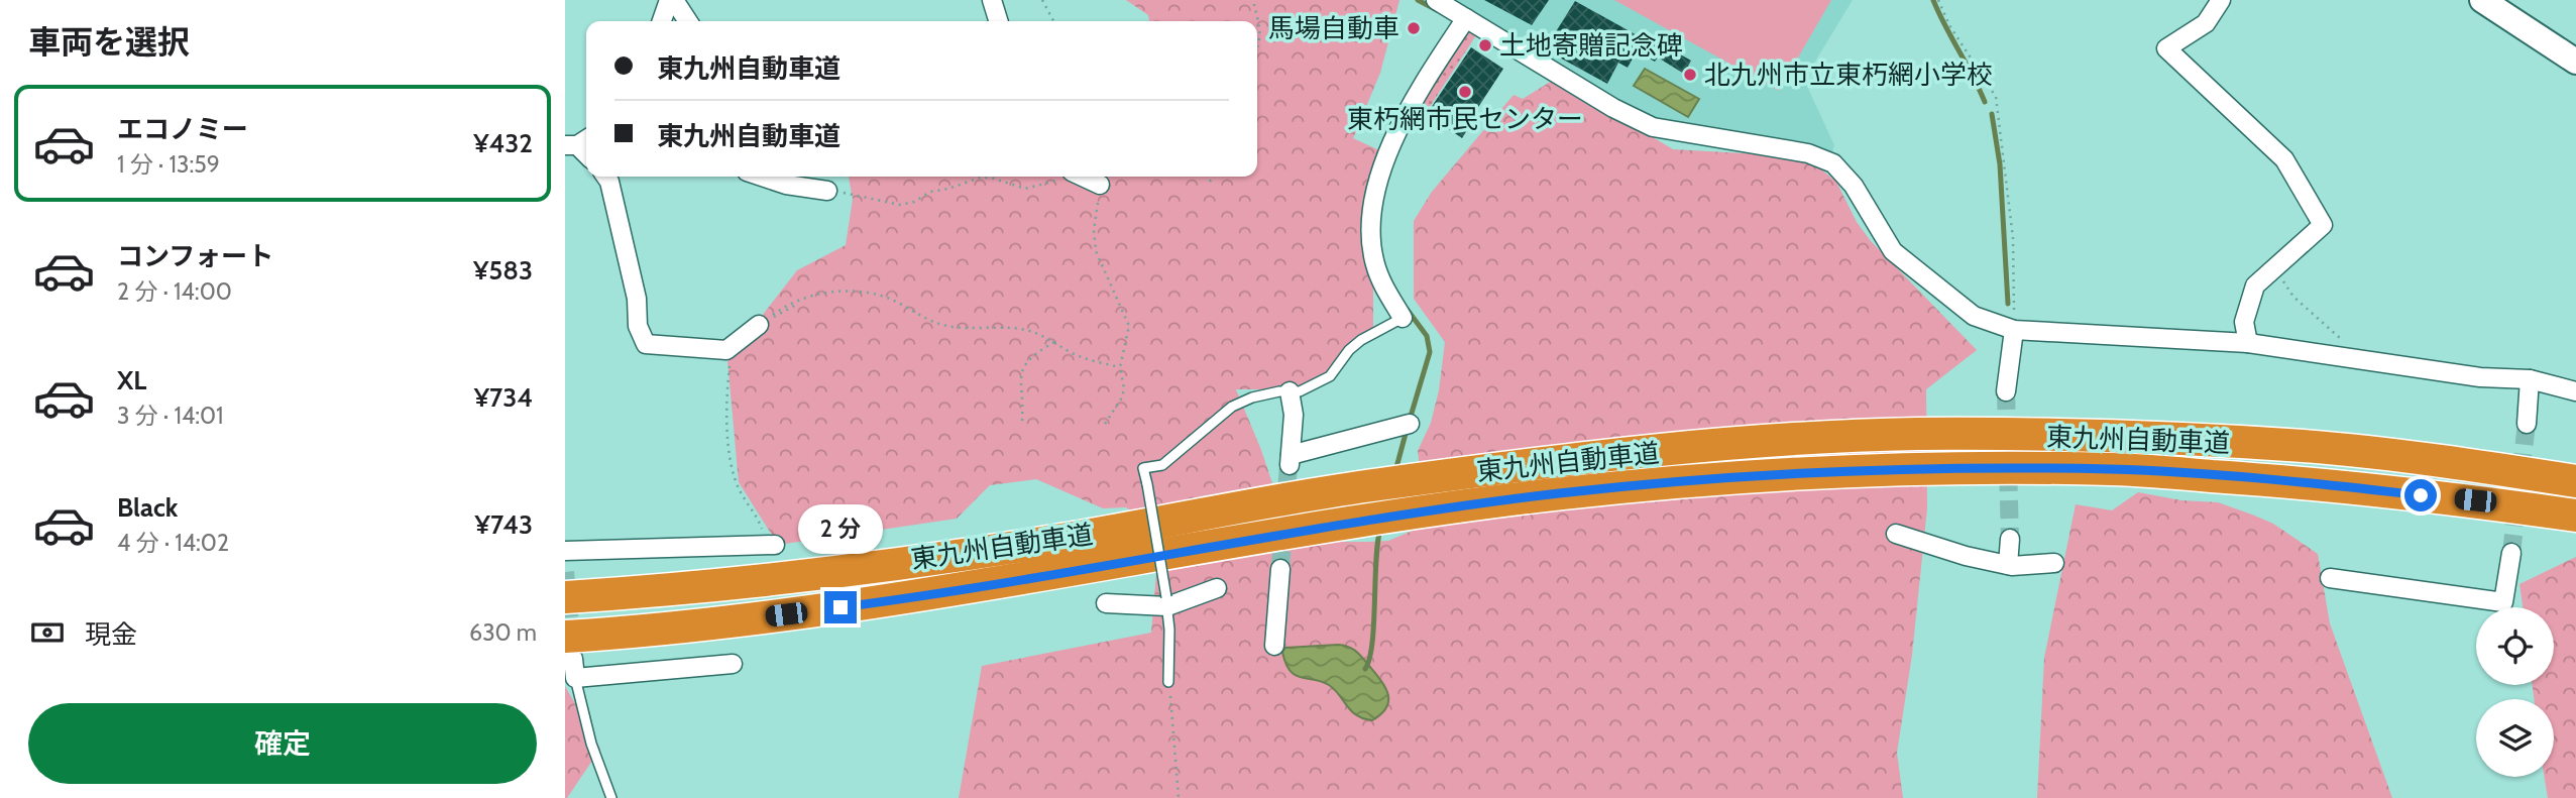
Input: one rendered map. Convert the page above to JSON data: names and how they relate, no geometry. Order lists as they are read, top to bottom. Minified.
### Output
{"streets":{"highway":["東九州自動車道"]},"places":["馬場自動車","土地寄贈記念碑","北九州市立東朽網小学校","東朽網市民センター"],"page":{"heading":"車両を選択","banner":["東九州自動車道","東九州自動車道"],"list":[{"name":"エコノミー","note":"1 分 · 13:59","value":"¥432"},{"name":"コンフォート","note":"2 分 · 14:00","value":"¥583"},{"name":"XL","note":"3 分 · 14:01","value":"¥734"},{"name":"Black","note":"4 分 · 14:02","value":"¥743"}],"bubble":"2 分","pay":["現金","630 m"],"buttons":"確定"}}
